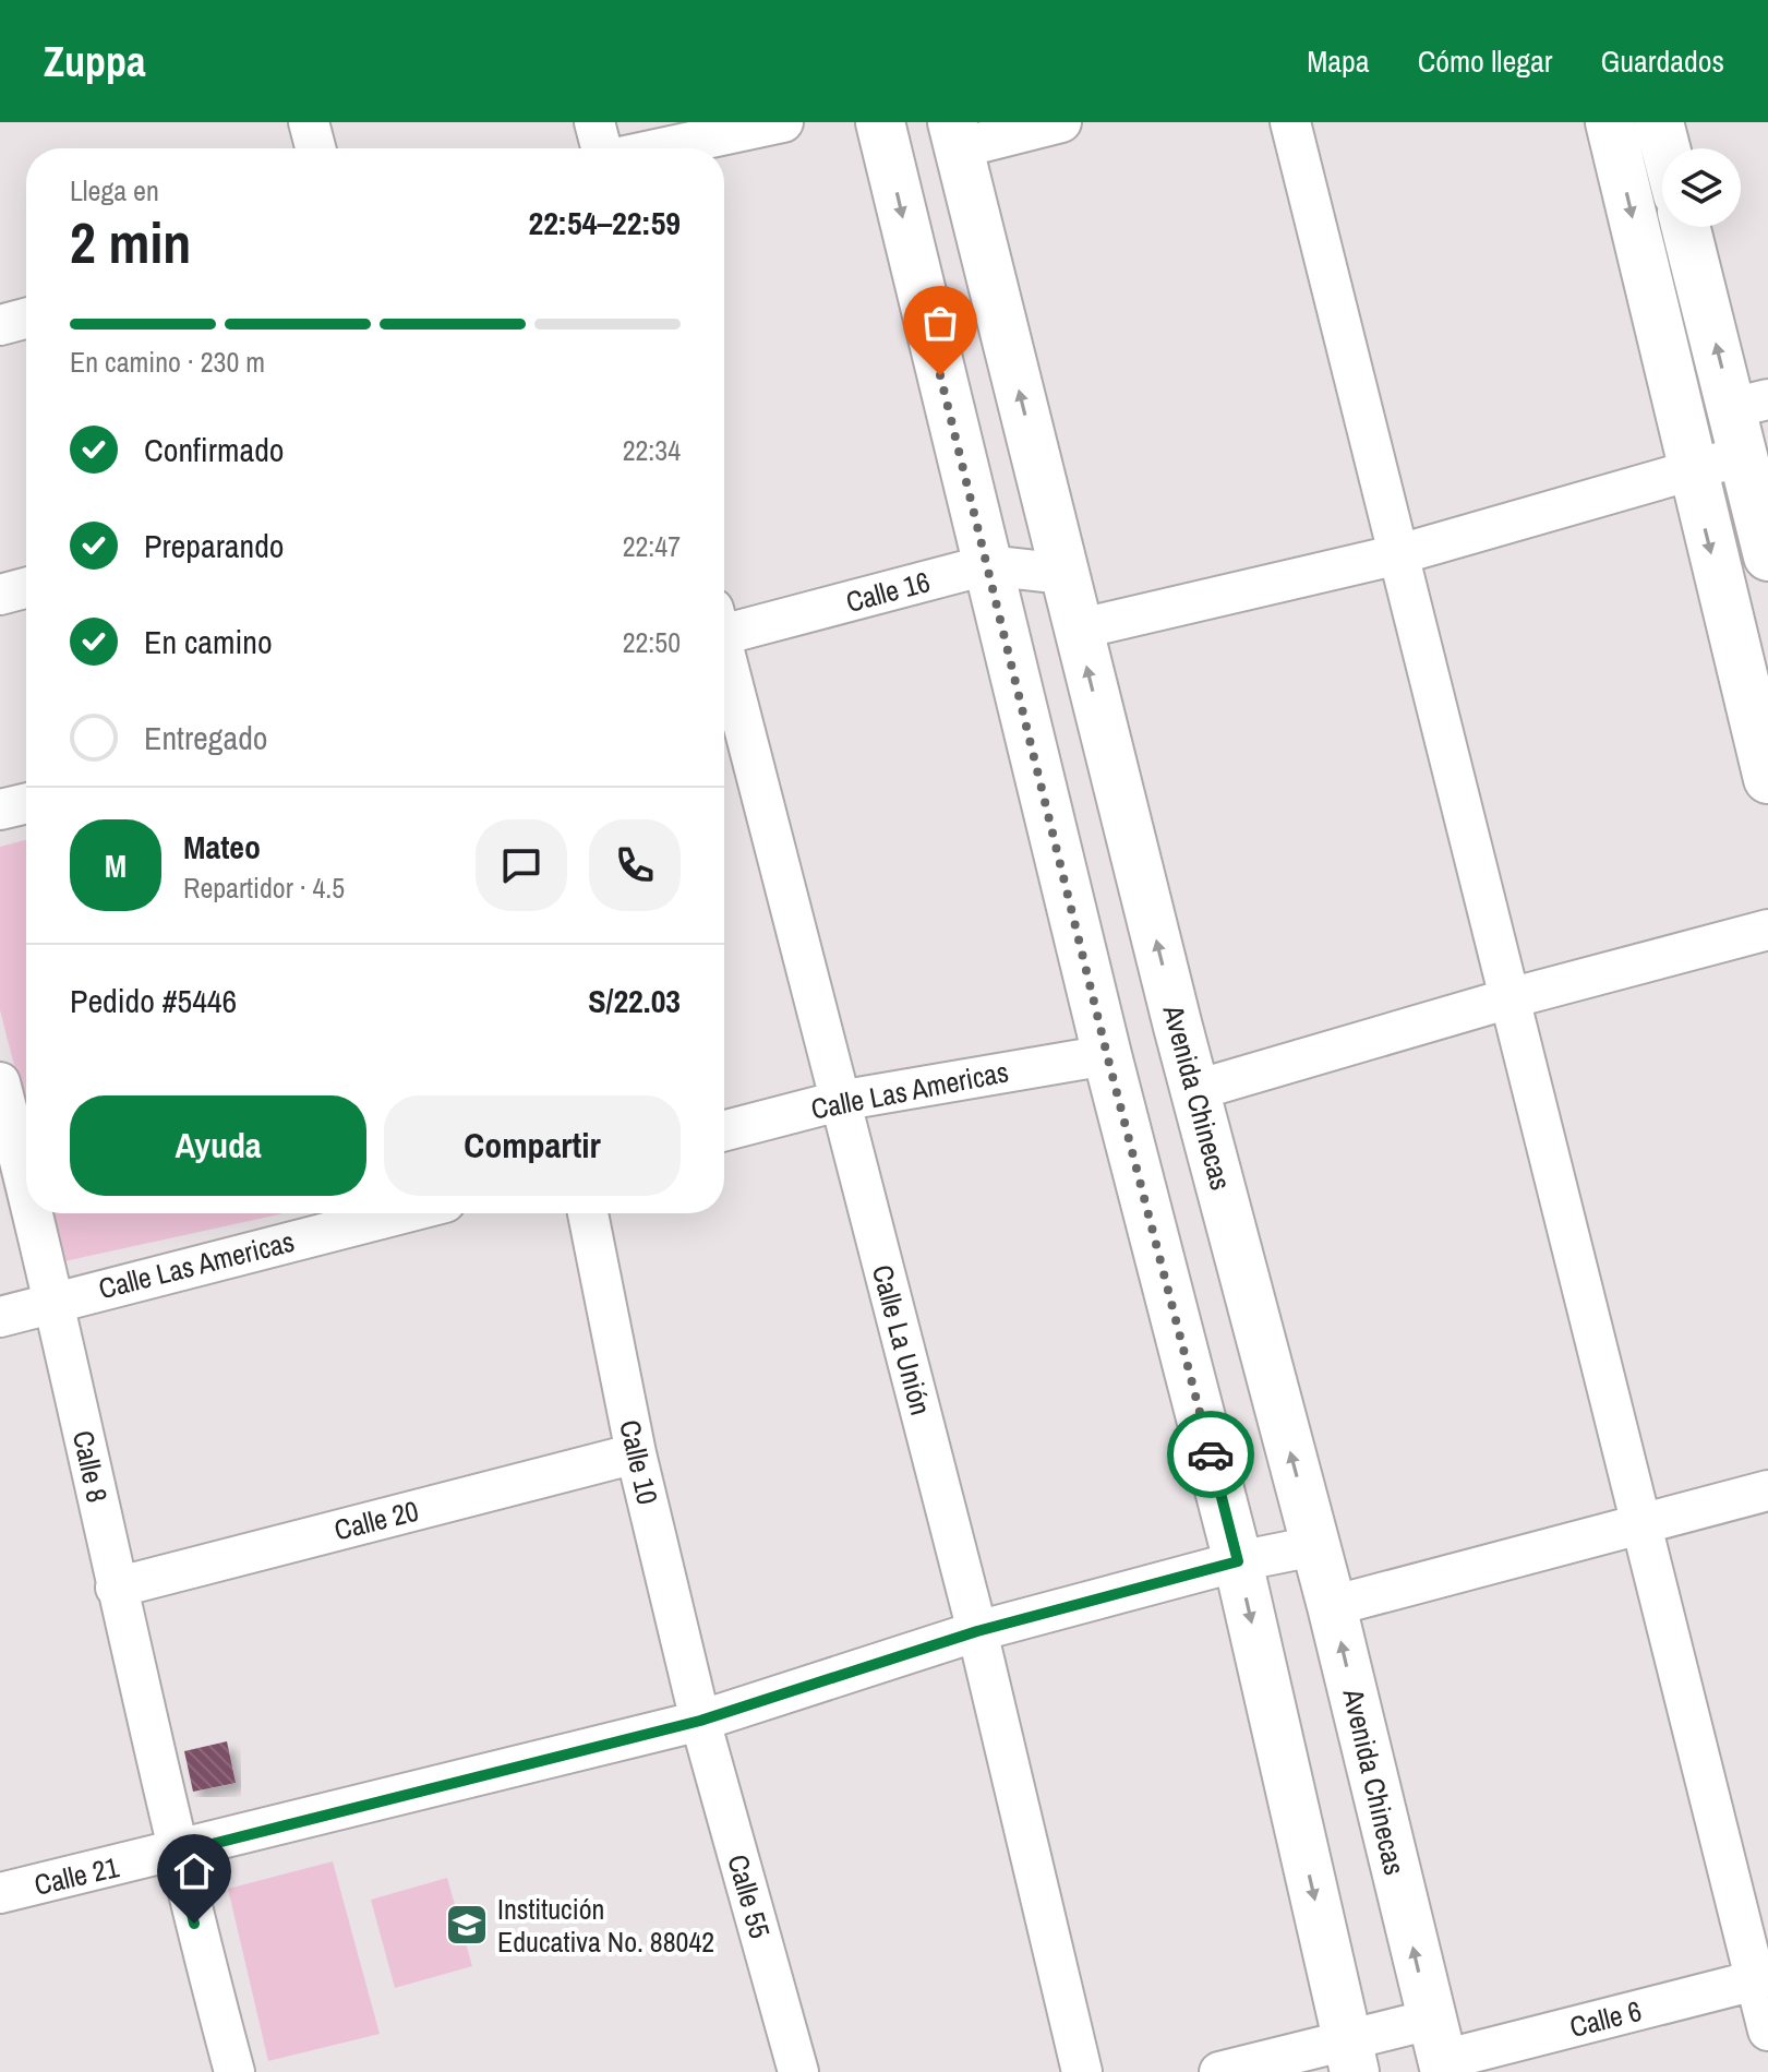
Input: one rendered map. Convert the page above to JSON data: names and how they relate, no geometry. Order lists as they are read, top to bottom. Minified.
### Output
{"streets":{"main road":["Avenida Chinecas"],"street":["Calle 16","Calle Las Americas","Calle La Unión","Calle 10","Calle 8","Calle 20","Calle 21","Calle 55","Calle 6"]},"crossings":[["Calle 16","Avenida Chinecas"],["Calle Las Americas","Calle La Unión"],["Calle Las Americas","Calle 8"],["Avenida Chinecas","Calle 21"],["Avenida Chinecas","Calle 6"],["Calle La Unión","Calle 21"],["Calle 10","Calle 20"],["Calle 10","Calle 21"],["Calle 10","Calle 55"],["Calle 8","Calle 20"],["Calle 8","Calle 21"],["Calle 21","Calle 55"]],"places":{"school or university":["Institución Educativa No. 88042"]},"page":{"header":"Zuppa","nav":["Mapa","Cómo llegar","Guardados"],"heading":["2 min","Llega en","22:54–22:59"],"panel":["Mateo","Repartidor · 4.5","Pedido #5446","S/22.03"],"bar":"En camino · 230 m","list":[["Confirmado","22:34"],["Preparando","22:47"],["En camino","22:50"],"Entregado"],"round":"M","buttons":["Ayuda","Compartir"]}}
